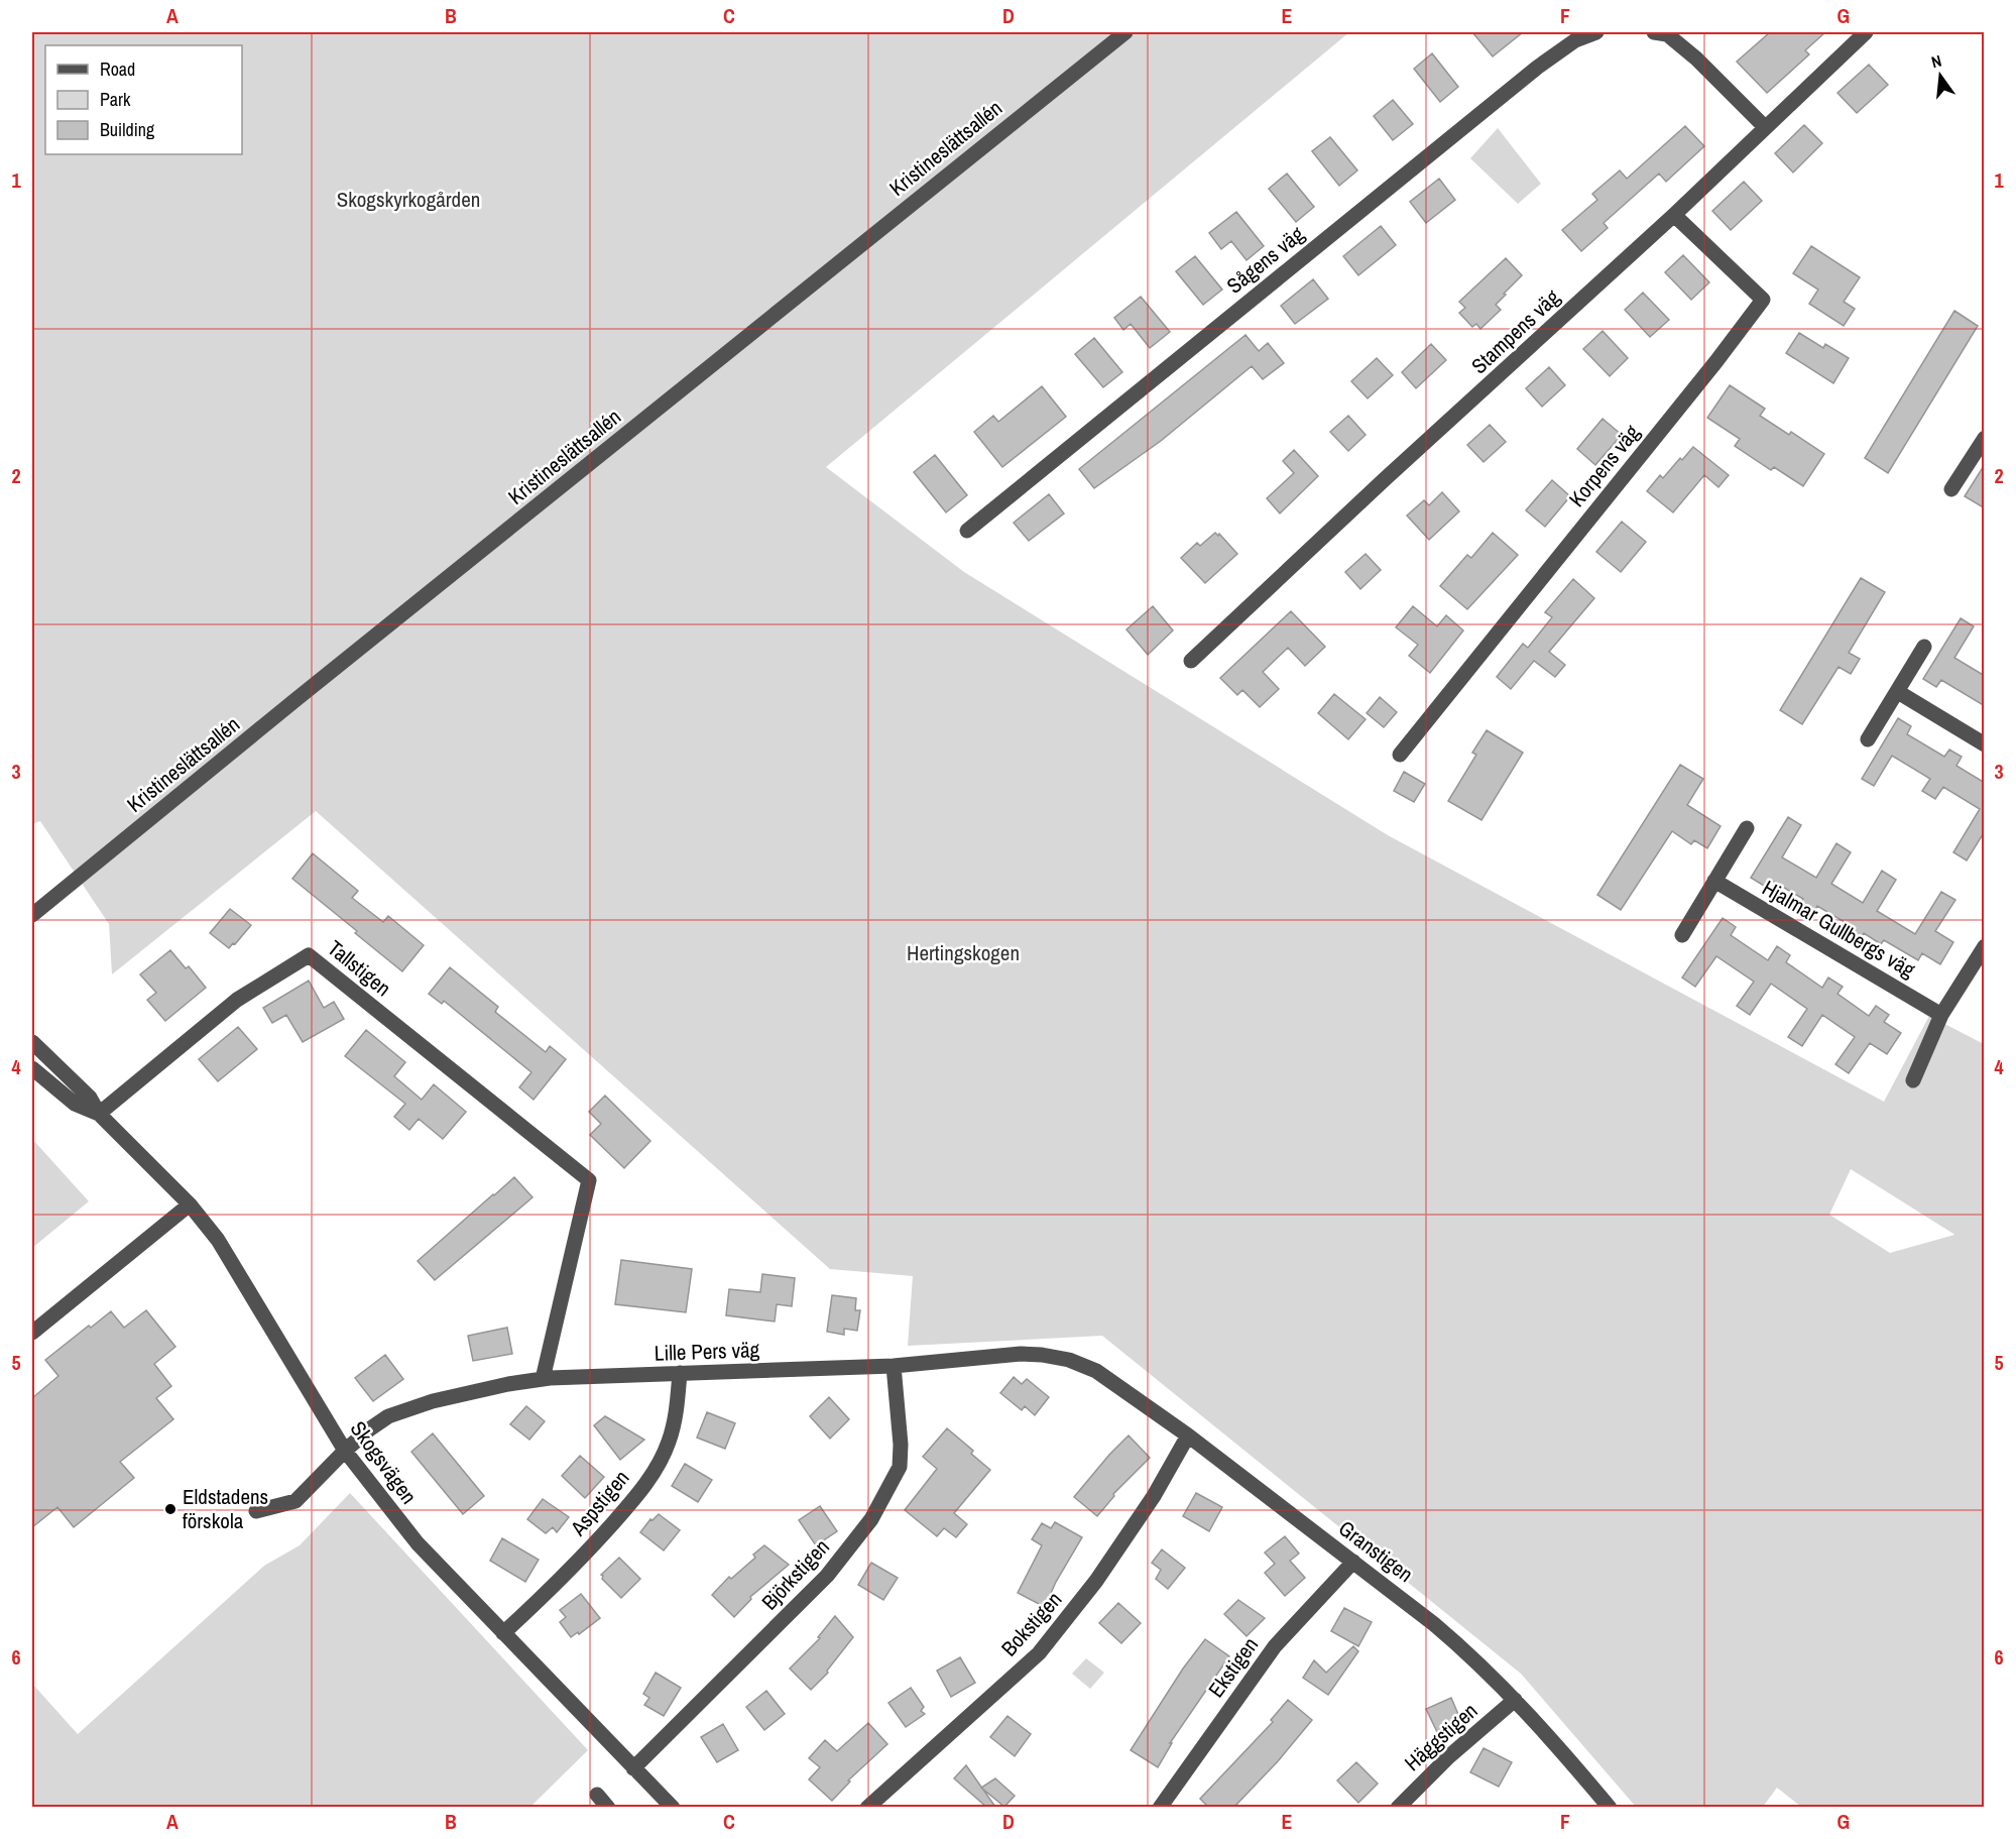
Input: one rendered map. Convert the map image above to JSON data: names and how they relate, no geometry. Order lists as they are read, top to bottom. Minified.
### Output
{"streets":{"street":["Kristineslättsallén","Sågens väg","Stampens väg","Korpens väg","Hjalmar Gullbergs väg","Tallstigen","Lille Pers väg","Skogsvägen","Aspstigen","Granstigen","Björkstigen","Bokstigen","Ekstigen","Häggstigen"]},"crossings":[["Stampens väg","Korpens väg"],["Tallstigen","Lille Pers väg"],["Tallstigen","Skogsvägen"],["Lille Pers väg","Skogsvägen"],["Lille Pers väg","Aspstigen"],["Lille Pers väg","Granstigen"],["Lille Pers väg","Björkstigen"],["Skogsvägen","Aspstigen"],["Skogsvägen","Björkstigen"],["Granstigen","Bokstigen"],["Granstigen","Ekstigen"],["Granstigen","Häggstigen"]],"parks":["Skogskyrkogården","Hertingskogen"],"places":["Eldstadens förskola"],"legend":["Road","Park","Building"],"north":"top","grid":{"columns":["A","B","C","D","E","F","G"],"rows":["1","2","3","4","5","6"]}}
